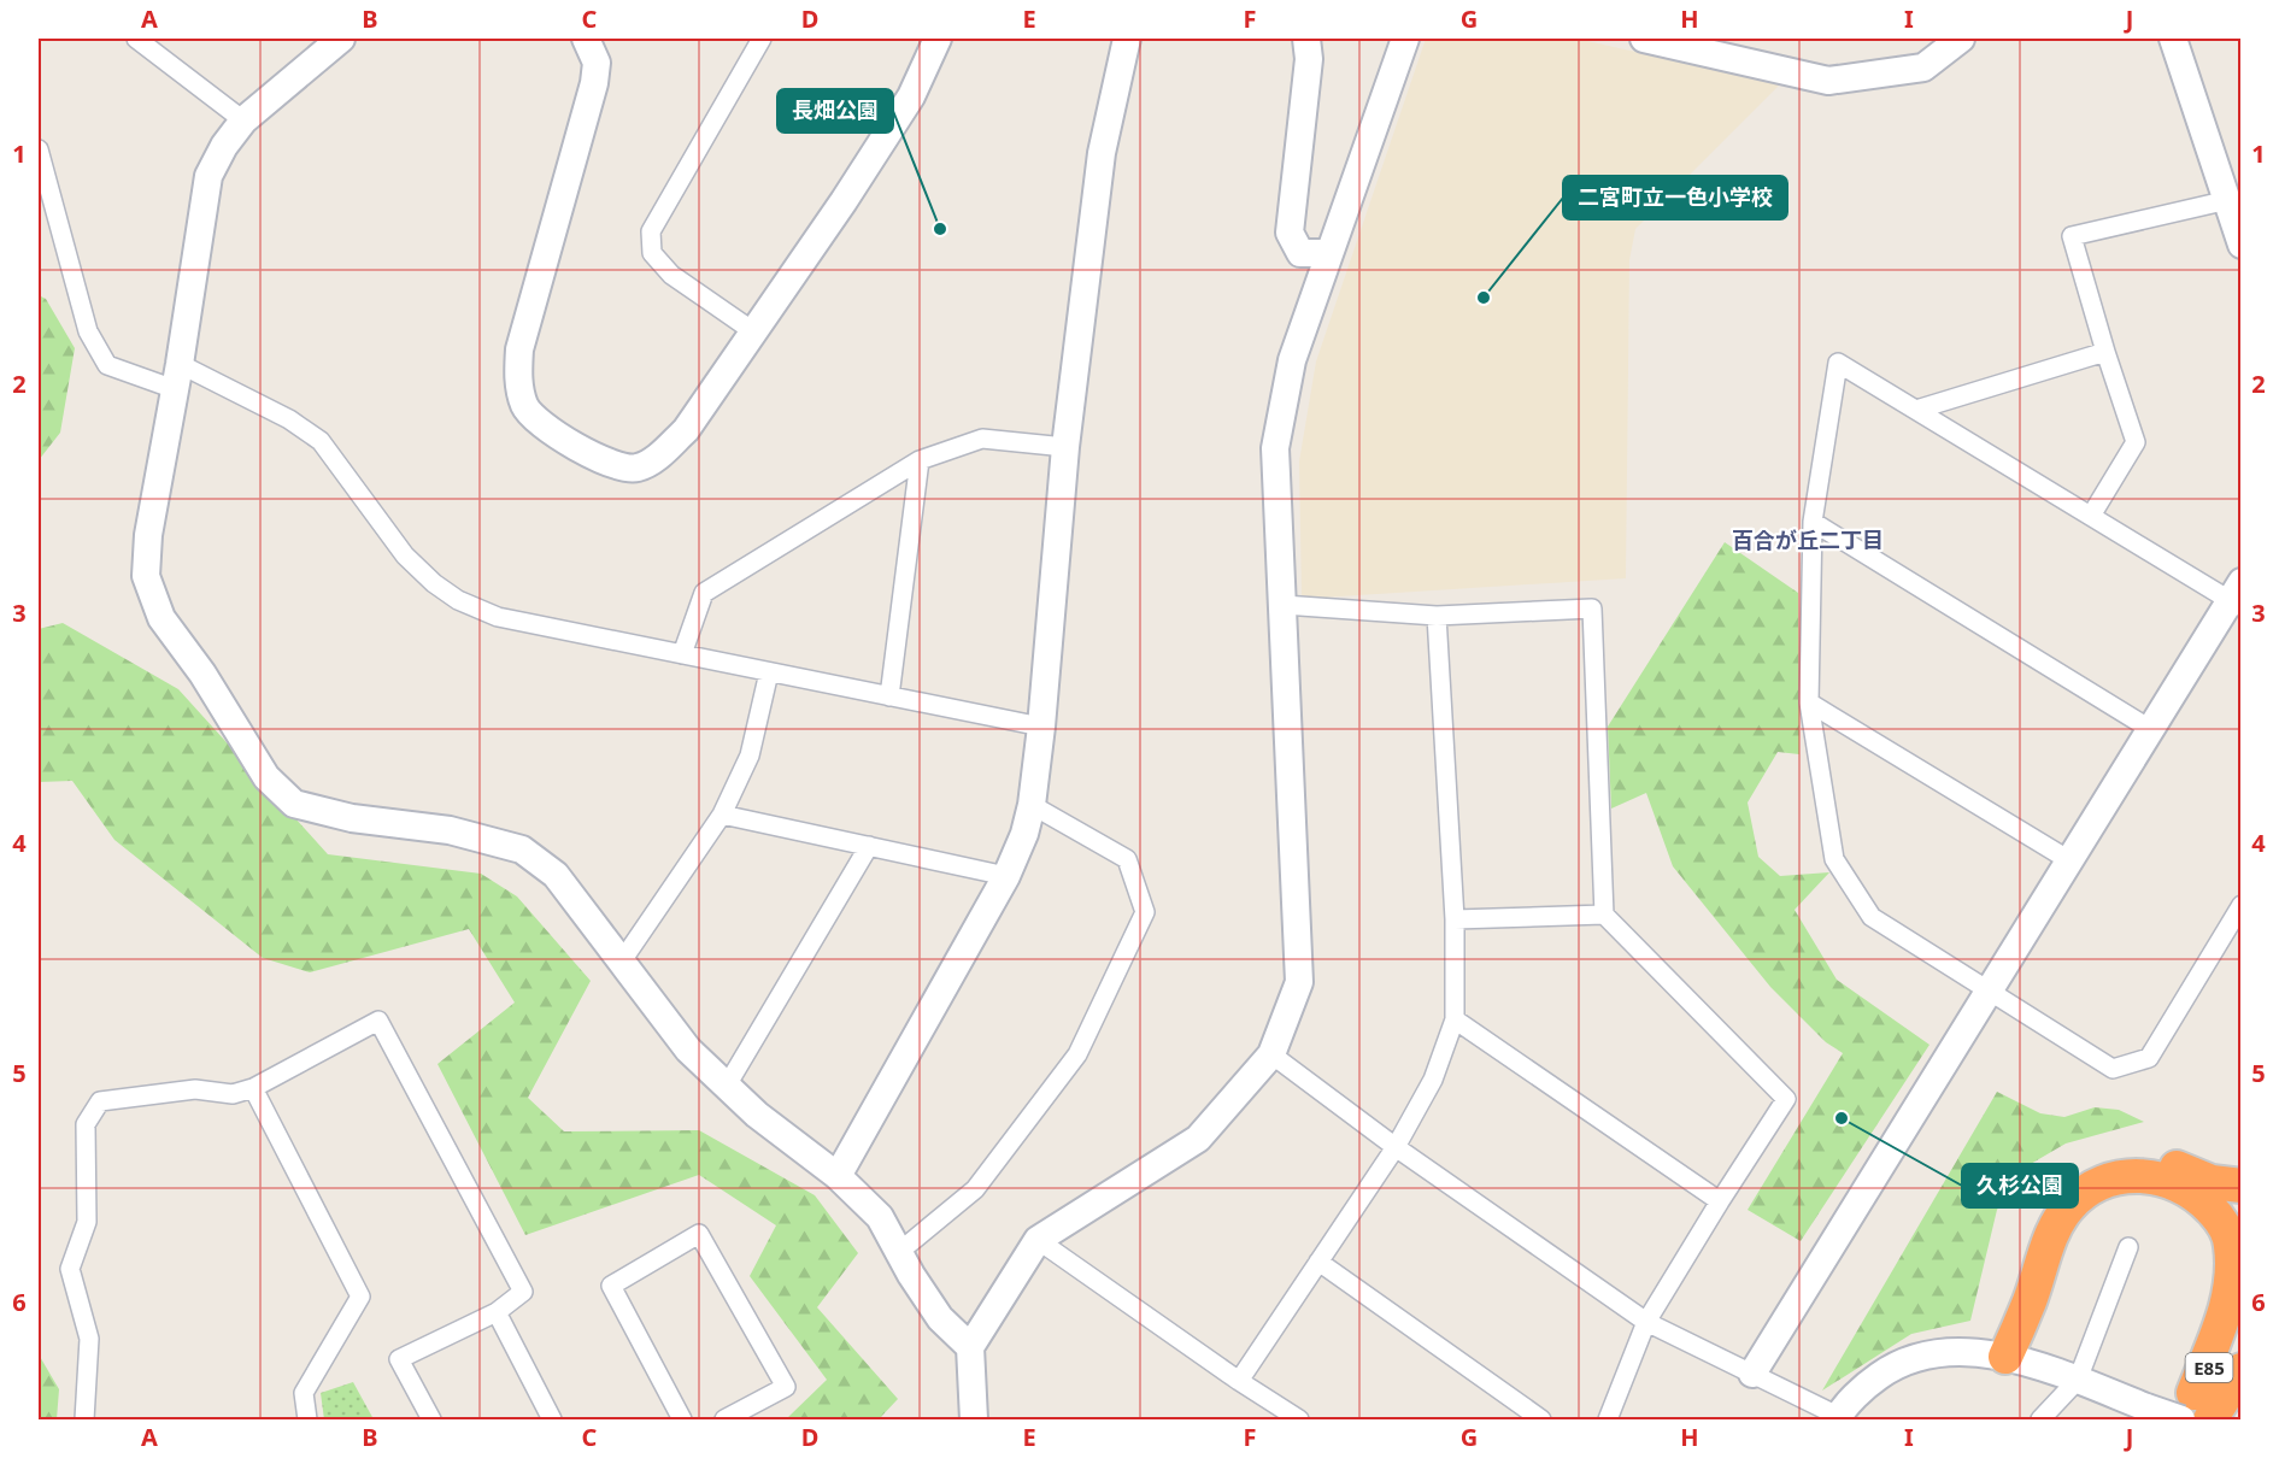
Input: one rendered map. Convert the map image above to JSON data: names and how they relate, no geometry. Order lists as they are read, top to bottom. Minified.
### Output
{"streets":{"highway":["E85"]},"districts":["百合が丘二丁目"],"places":["長畑公園","二宮町立一色小学校","久杉公園"],"grid":{"columns":["A","B","C","D","E","F","G","H","I","J"],"rows":["1","2","3","4","5","6"]}}
